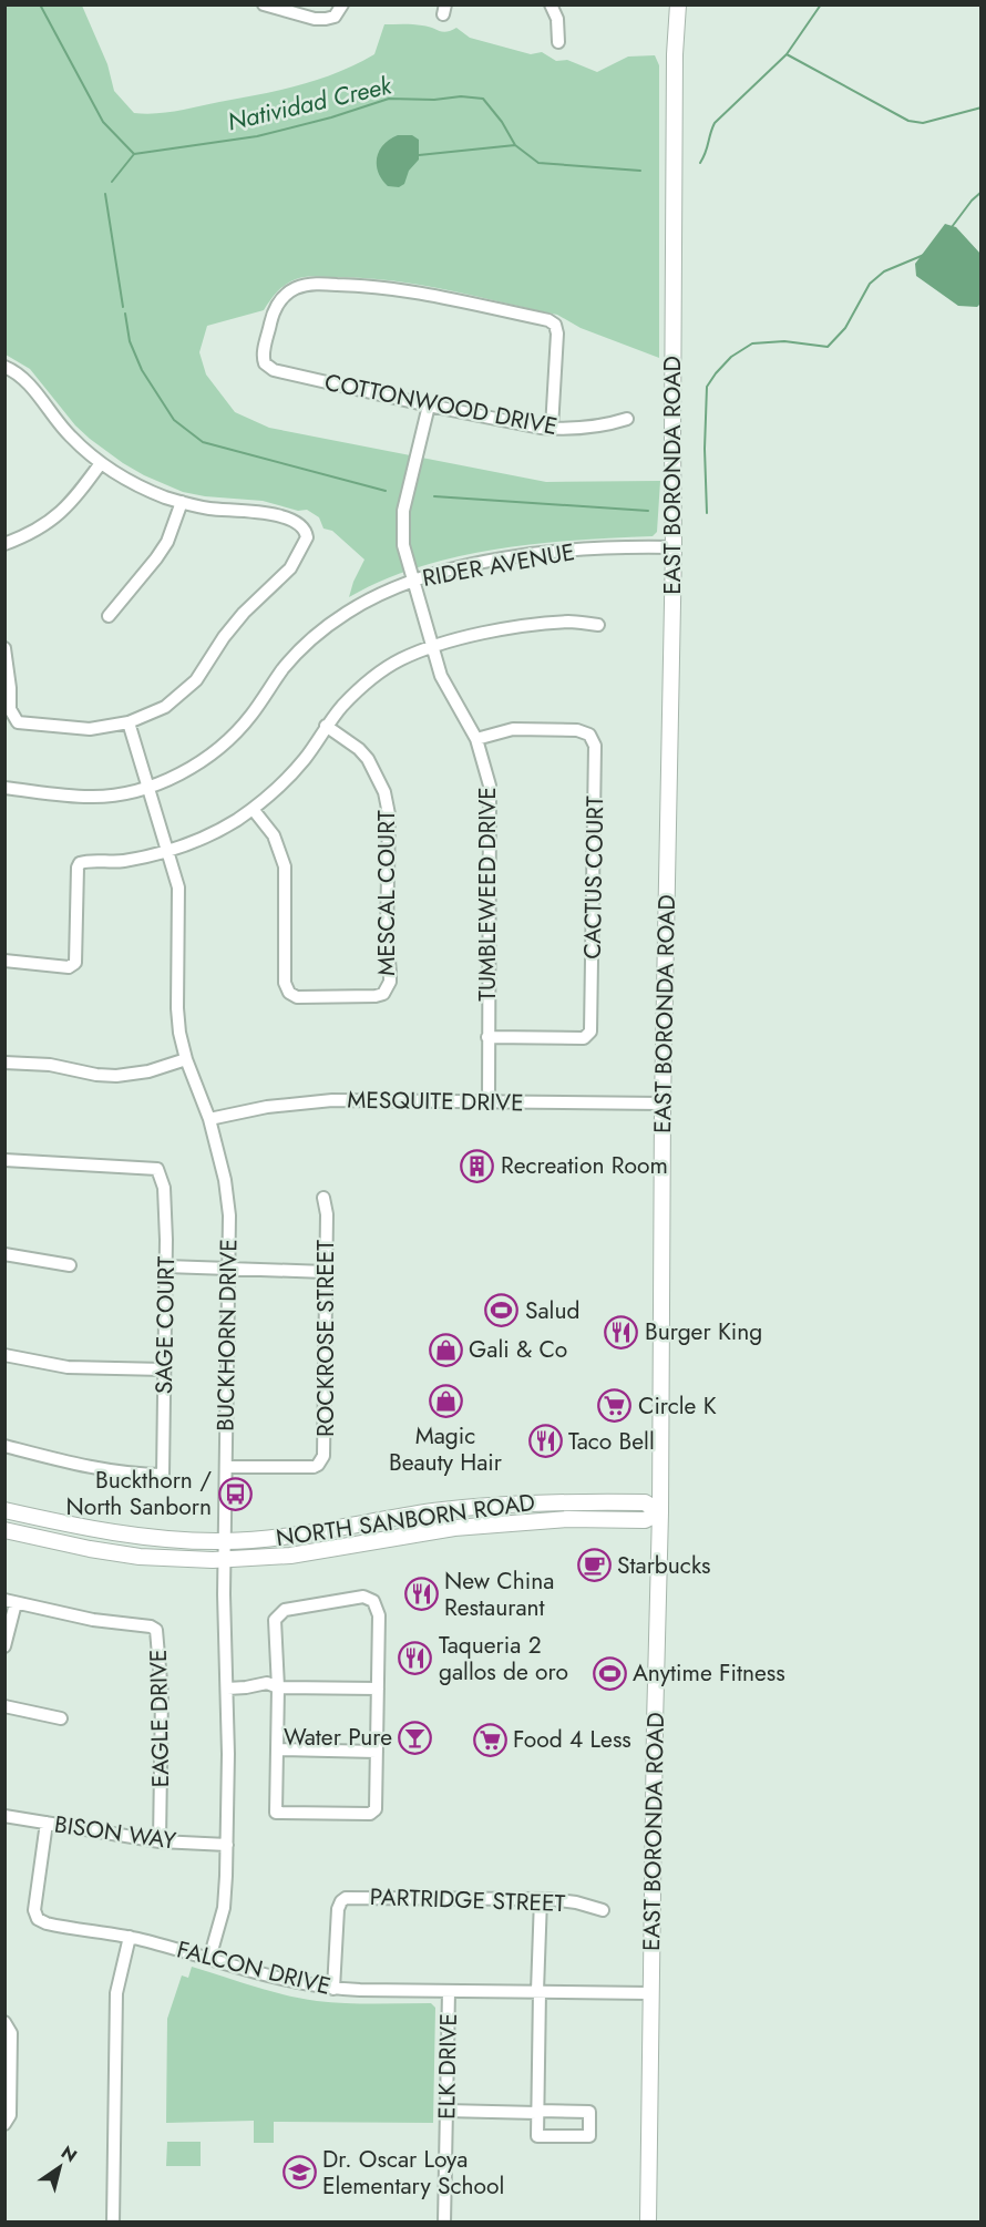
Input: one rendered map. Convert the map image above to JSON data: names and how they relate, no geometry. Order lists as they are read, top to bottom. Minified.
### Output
{"streets":{"main road":["EAST BORONDA ROAD","NORTH SANBORN ROAD"],"street":["COTTONWOOD DRIVE","RIDER AVENUE","CACTUS COURT","MESCAL COURT","TUMBLEWEED DRIVE","MESQUITE DRIVE","SAGE COURT","BUCKHORN DRIVE","ROCKROSE STREET","EAGLE DRIVE","BISON WAY","PARTRIDGE STREET","FALCON DRIVE","ELK DRIVE"]},"crossings":[["COTTONWOOD DRIVE","TUMBLEWEED DRIVE"],["EAST BORONDA ROAD","RIDER AVENUE"],["EAST BORONDA ROAD","MESQUITE DRIVE"],["EAST BORONDA ROAD","NORTH SANBORN ROAD"],["EAST BORONDA ROAD","FALCON DRIVE"],["RIDER AVENUE","TUMBLEWEED DRIVE"],["RIDER AVENUE","BUCKHORN DRIVE"],["CACTUS COURT","TUMBLEWEED DRIVE"],["TUMBLEWEED DRIVE","MESQUITE DRIVE"],["MESQUITE DRIVE","BUCKHORN DRIVE"],["BUCKHORN DRIVE","ROCKROSE STREET"],["BUCKHORN DRIVE","NORTH SANBORN ROAD"],["BUCKHORN DRIVE","BISON WAY"],["BUCKHORN DRIVE","FALCON DRIVE"],["EAGLE DRIVE","BISON WAY"],["BISON WAY","FALCON DRIVE"],["PARTRIDGE STREET","FALCON DRIVE"],["FALCON DRIVE","ELK DRIVE"]],"water":["Natividad Creek"],"places":{"building":["Recreation Room"],"sports":["Salud","Anytime Fitness"],"restaurant":["Burger King","Taco Bell","New China Restaurant","Taqueria 2 gallos de oro"],"shop":["Gali & Co","Magic Beauty Hair"],"supermarket":["Circle K","Food 4 Less"],"bus stop":["Buckthorn / North Sanborn"],"cafe":["Starbucks"],"bar":["Water Pure"],"school or university":["Dr. Oscar Loya Elementary School"]},"north":"top right"}
